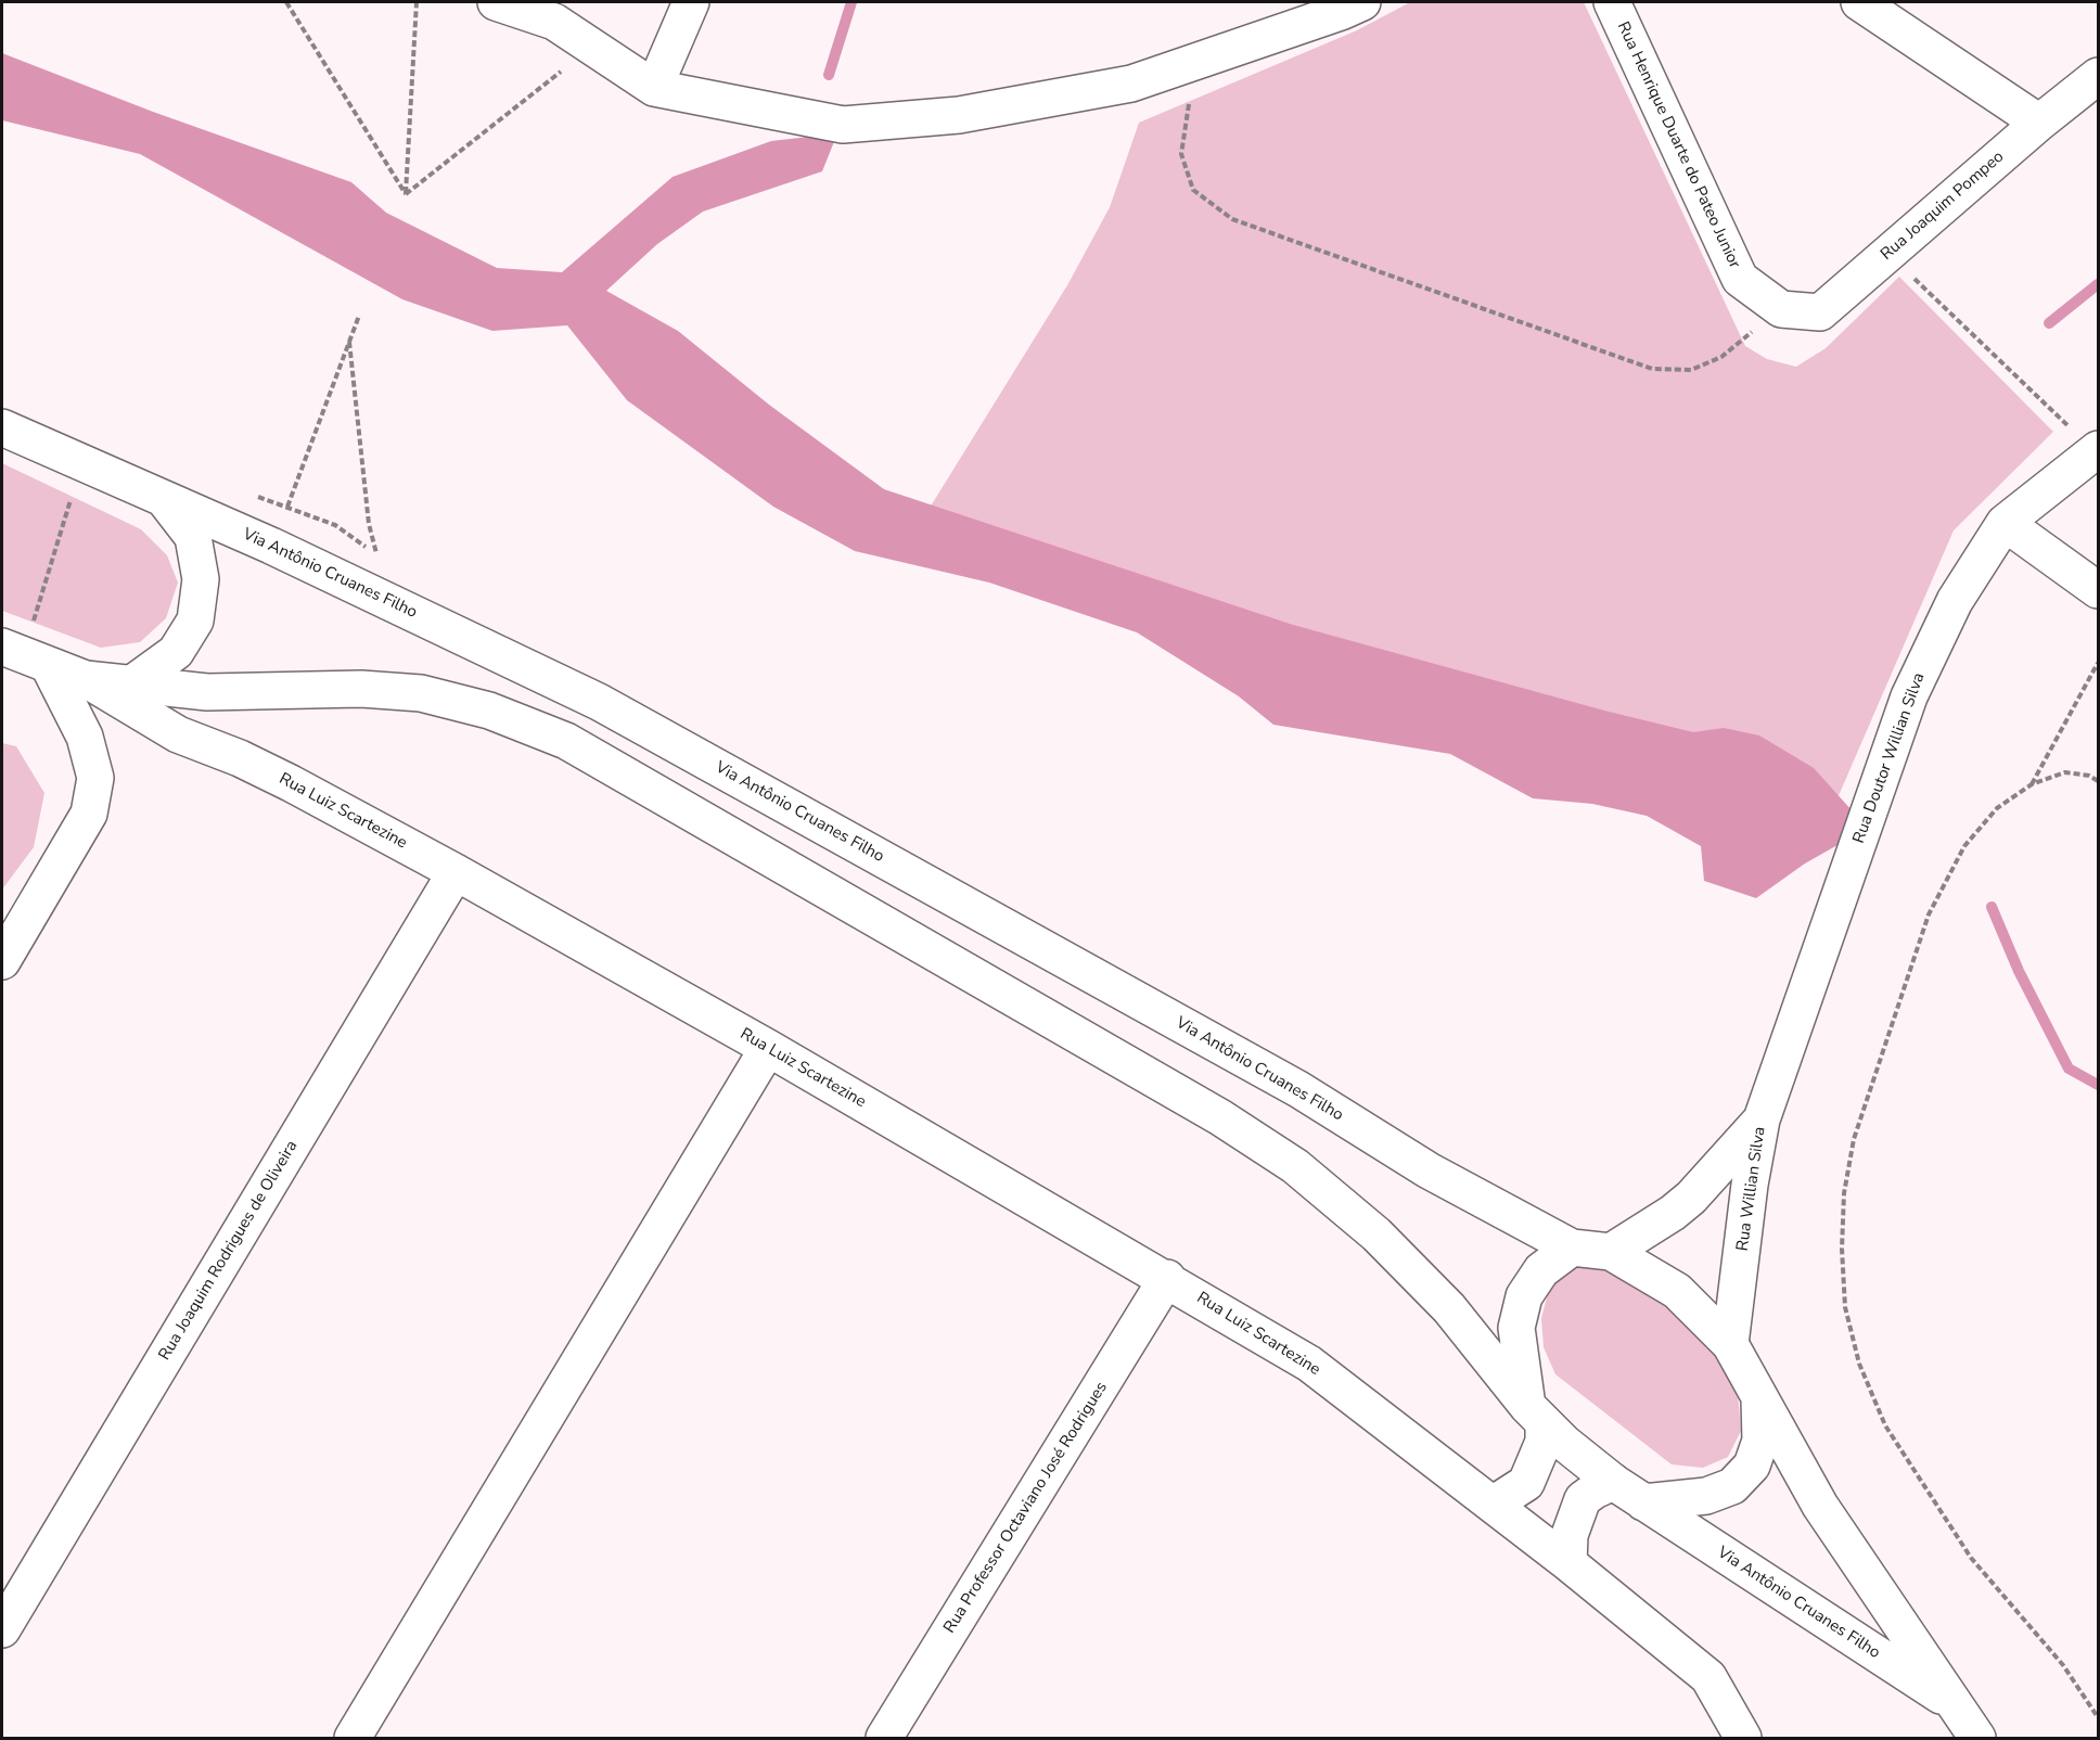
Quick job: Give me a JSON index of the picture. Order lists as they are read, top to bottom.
{
  "streets": {
    "street": [
      "Rua Henrique Duarte do Pateo Junior",
      "Rua Joaquim Pompeo",
      "Via Antônio Cruanes Filho",
      "Rua Doutor Willian Silva",
      "Rua Luiz Scartezine",
      "Rua Willian Silva",
      "Rua Joaquim Rodrigues de Oliveira",
      "Rua Professor Octaviano José Rodrigues"
    ]
  },
  "crossings": [
    ["Rua Henrique Duarte do Pateo Junior", "Rua Joaquim Pompeo"],
    ["Via Antônio Cruanes Filho", "Rua Willian Silva"],
    ["Rua Doutor Willian Silva", "Rua Willian Silva"],
    ["Rua Luiz Scartezine", "Rua Joaquim Rodrigues de Oliveira"],
    ["Rua Luiz Scartezine", "Rua Professor Octaviano José Rodrigues"]
  ]
}
